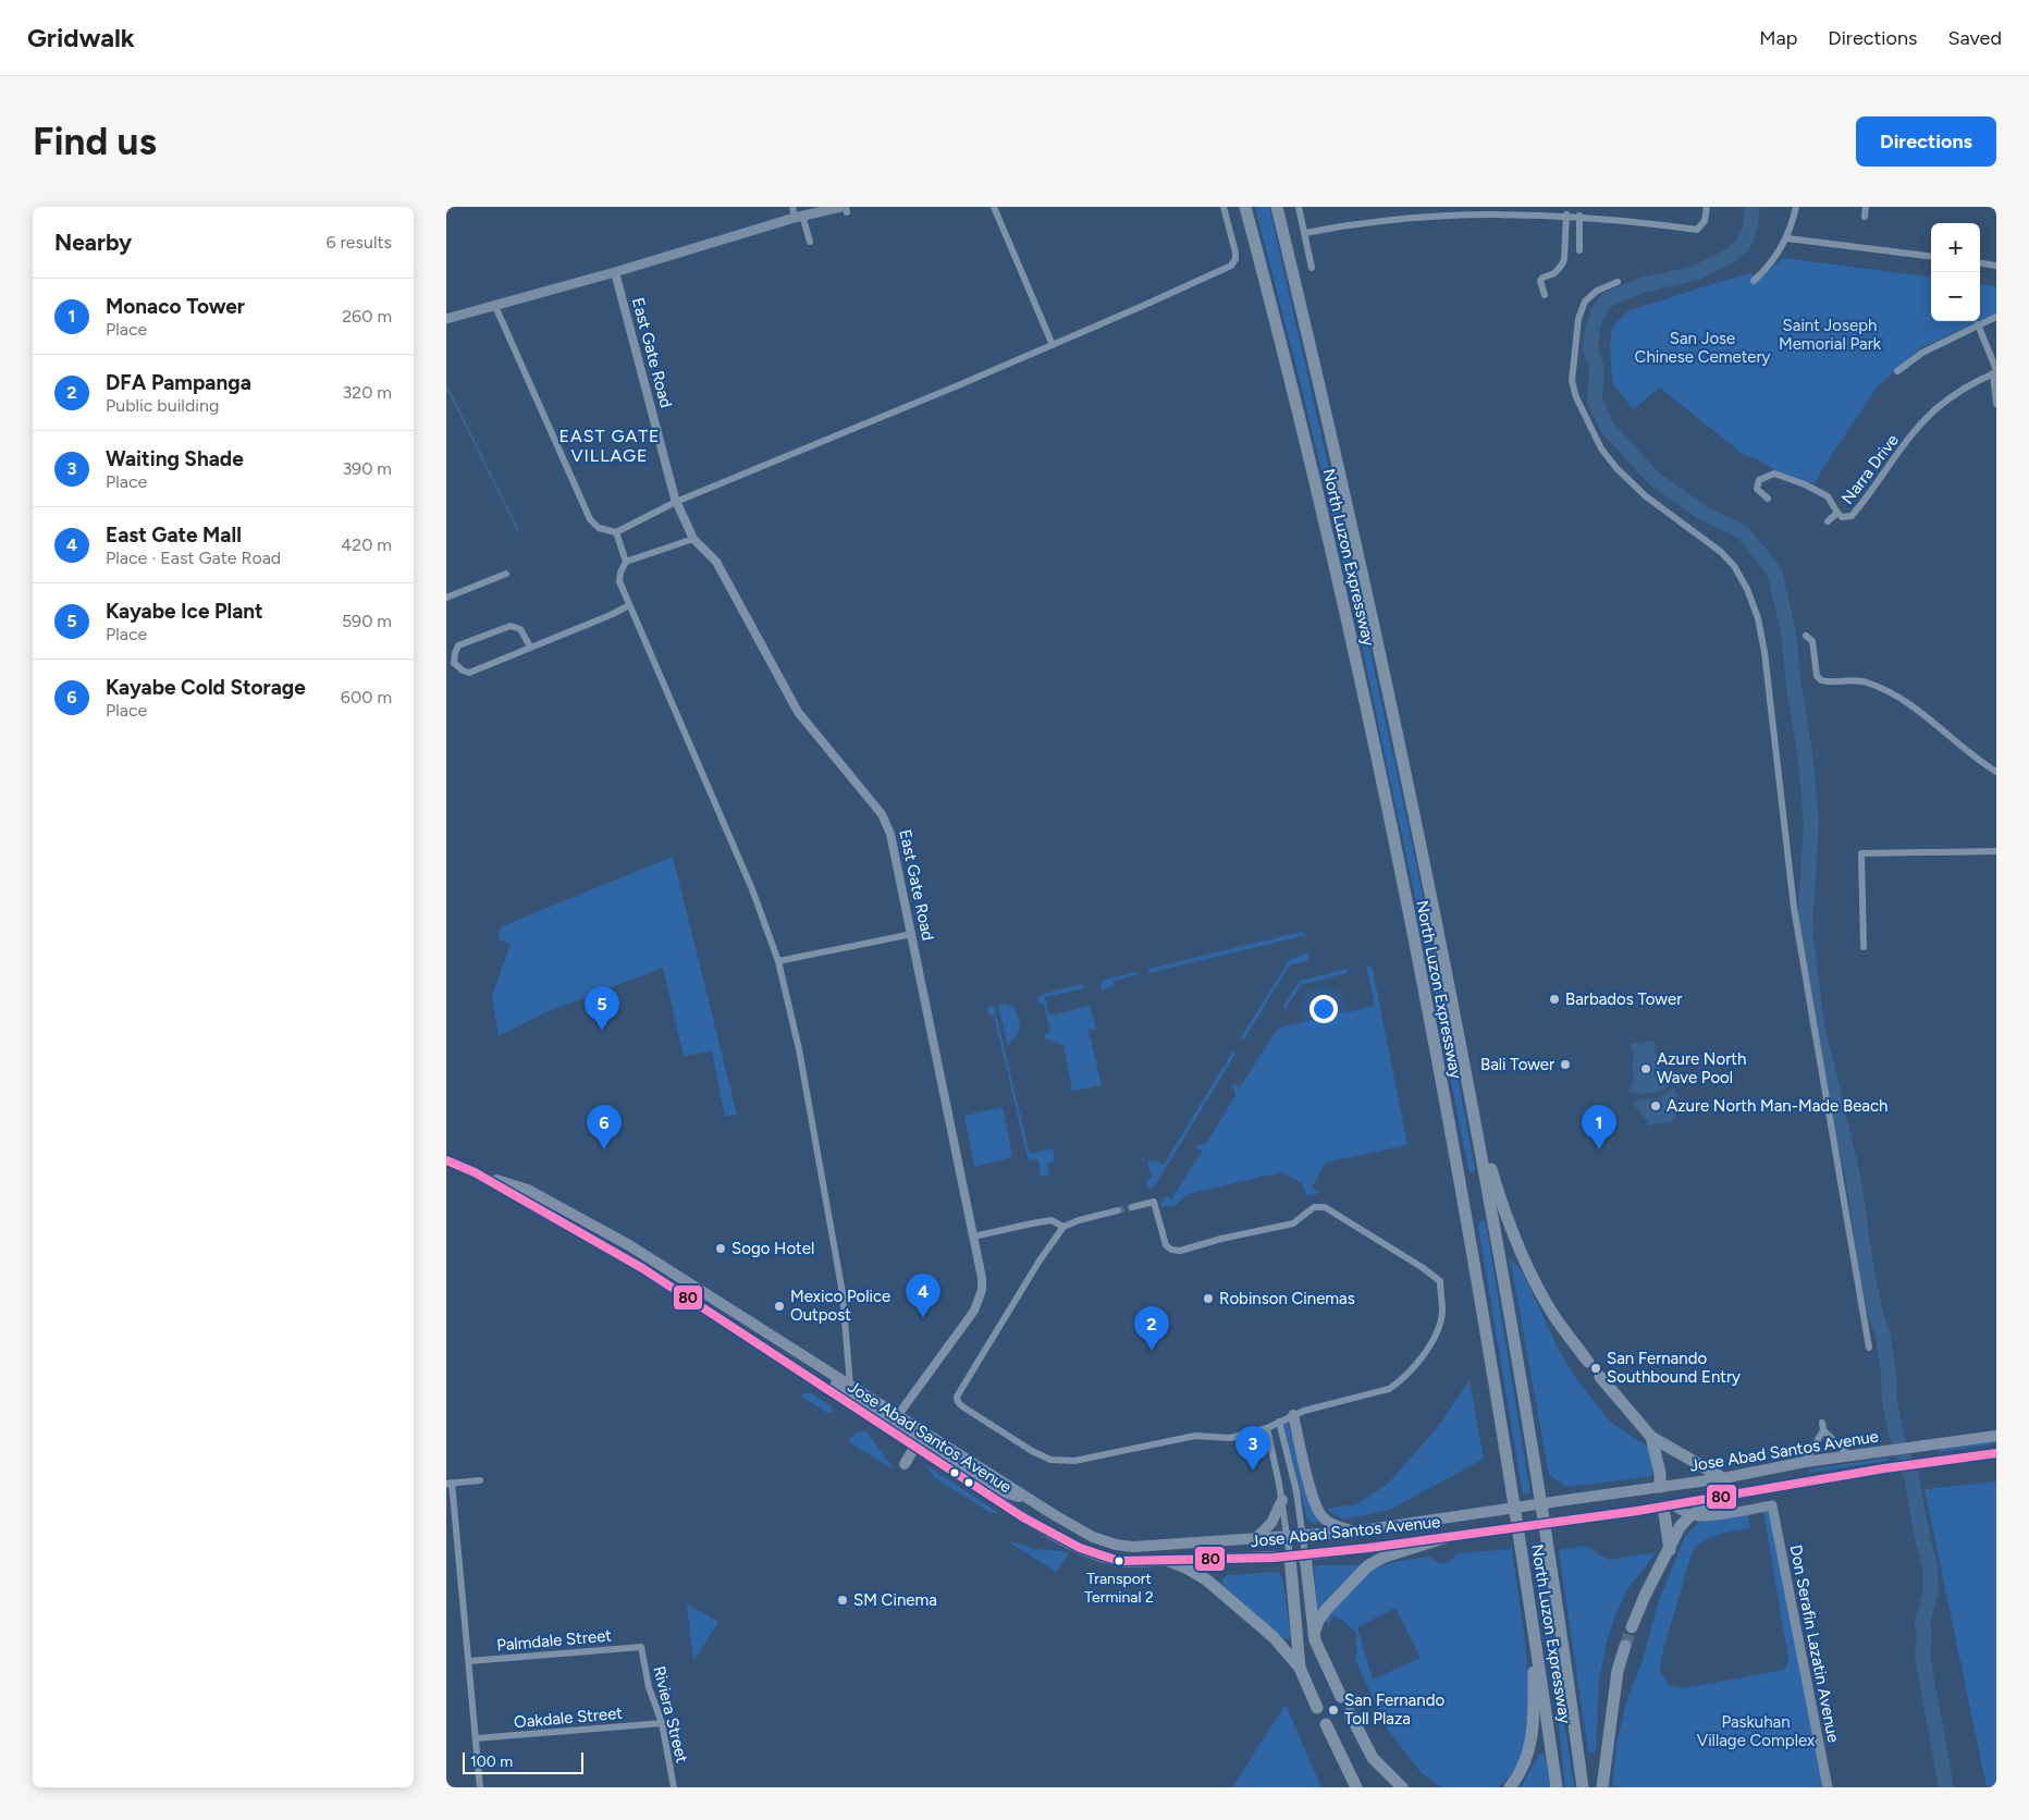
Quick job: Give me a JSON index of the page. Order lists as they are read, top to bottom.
{
  "streets": {
    "highway": ["North Luzon Expressway", "Jose Abad Santos Avenue"],
    "main road": ["Don Serafin Lazatin Avenue"],
    "street": [
      "East Gate Road",
      "Narra Drive",
      "Palmdale Street",
      "Riviera Street",
      "Oakdale Street"
    ]
  },
  "crossings": [
    ["East Gate Road", "Jose Abad Santos Avenue"],
    ["Palmdale Street", "Riviera Street"],
    ["Riviera Street", "Oakdale Street"]
  ],
  "districts": ["EAST GATE VILLAGE"],
  "parks": ["Saint Joseph Memorial Park", "San Jose Chinese Cemetery", "Paskuhan Village Complex"],
  "places": [
    "Barbados Tower",
    "Bali Tower",
    "Azure North Wave Pool",
    "Azure North Man-Made Beach",
    "Sogo Hotel",
    "Robinson Cinemas",
    "Mexico Police Outpost",
    "San Fernando Southbound Entry",
    "Transport Terminal 2",
    "SM Cinema",
    "San Fernando Toll Plaza"
  ],
  "lines": ["transit line 80"],
  "scale_bar": "100 m",
  "page": {
    "header": "Gridwalk",
    "nav": ["Map", "Directions", "Saved"],
    "buttons": "Directions",
    "title": "Find us",
    "heading": ["Nearby", "6 results"],
    "map_buttons": ["+", "−"],
    "list": [
      {
        "mark": "1",
        "name": "Monaco Tower",
        "note": "Place",
        "value": "260 m"
      },
      {
        "mark": "2",
        "name": "DFA Pampanga",
        "note": "Public building",
        "value": "320 m"
      },
      {
        "mark": "3",
        "name": "Waiting Shade",
        "note": "Place",
        "value": "390 m"
      },
      {
        "mark": "4",
        "name": "East Gate Mall",
        "note": "Place · East Gate Road",
        "value": "420 m"
      },
      {
        "mark": "5",
        "name": "Kayabe Ice Plant",
        "note": "Place",
        "value": "590 m"
      },
      {
        "mark": "6",
        "name": "Kayabe Cold Storage",
        "note": "Place",
        "value": "600 m"
      }
    ],
    "pins": [
      "5",
      "1",
      "6",
      "4",
      "2",
      "3"
    ],
    "scale": "100 m"
  }
}
